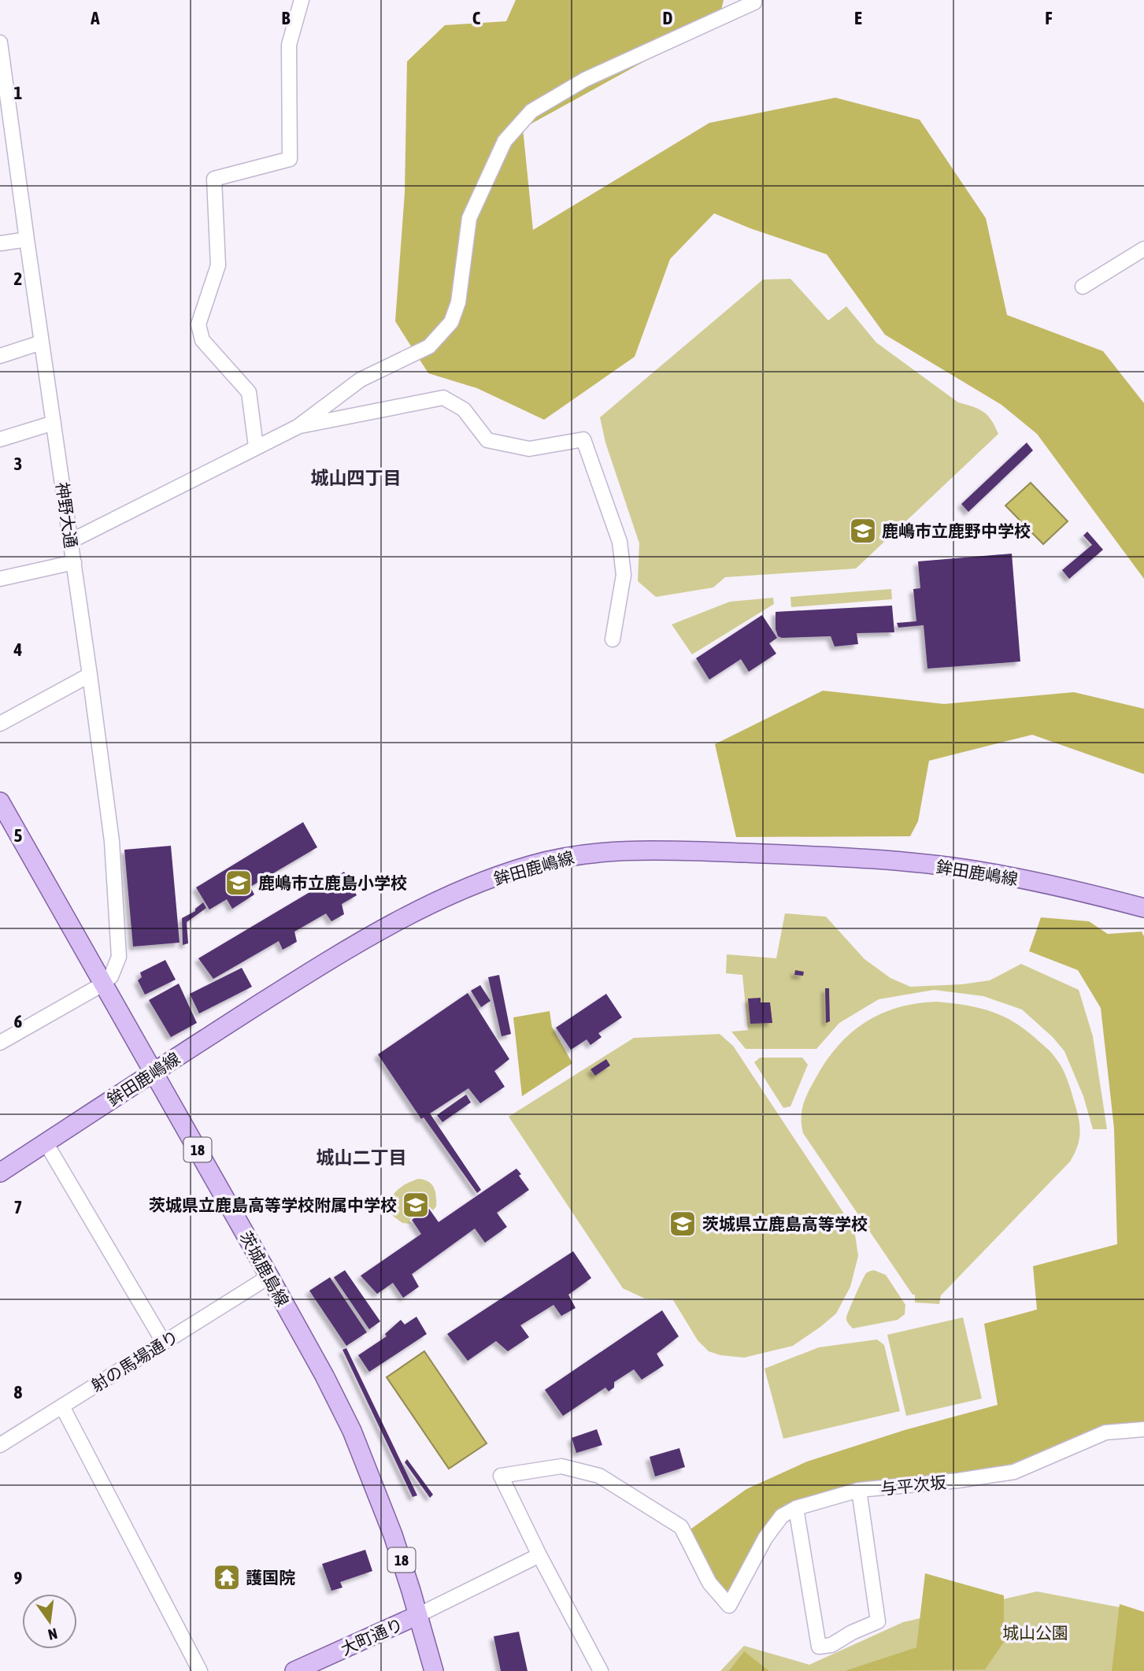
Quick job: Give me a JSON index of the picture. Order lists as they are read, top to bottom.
{
  "streets": {
    "main road": [
      "鉾田鹿嶋線",
      "18",
      "茨城鹿島線",
      "大町通り"
    ],
    "street": ["神野大通", "射の馬場通り", "与平次坂"]
  },
  "crossings": [
    ["神野大通", "茨城鹿島線"],
    ["鉾田鹿嶋線", "茨城鹿島線"],
    ["茨城鹿島線", "射の馬場通り"],
    ["茨城鹿島線", "大町通り"]
  ],
  "districts": ["城山四丁目", "城山二丁目"],
  "parks": ["城山公園"],
  "places": {
    "school or university": [
      "鹿嶋市立鹿野中学校",
      "鹿嶋市立鹿島小学校",
      "茨城県立鹿島高等学校附属中学校",
      "茨城県立鹿島高等学校"
    ],
    "temple": ["護国院"]
  },
  "north": "bottom",
  "grid": {
    "columns": [
      "A",
      "B",
      "C",
      "D",
      "E",
      "F"
    ],
    "rows": [
      "1",
      "2",
      "3",
      "4",
      "5",
      "6",
      "7",
      "8",
      "9"
    ]
  }
}
